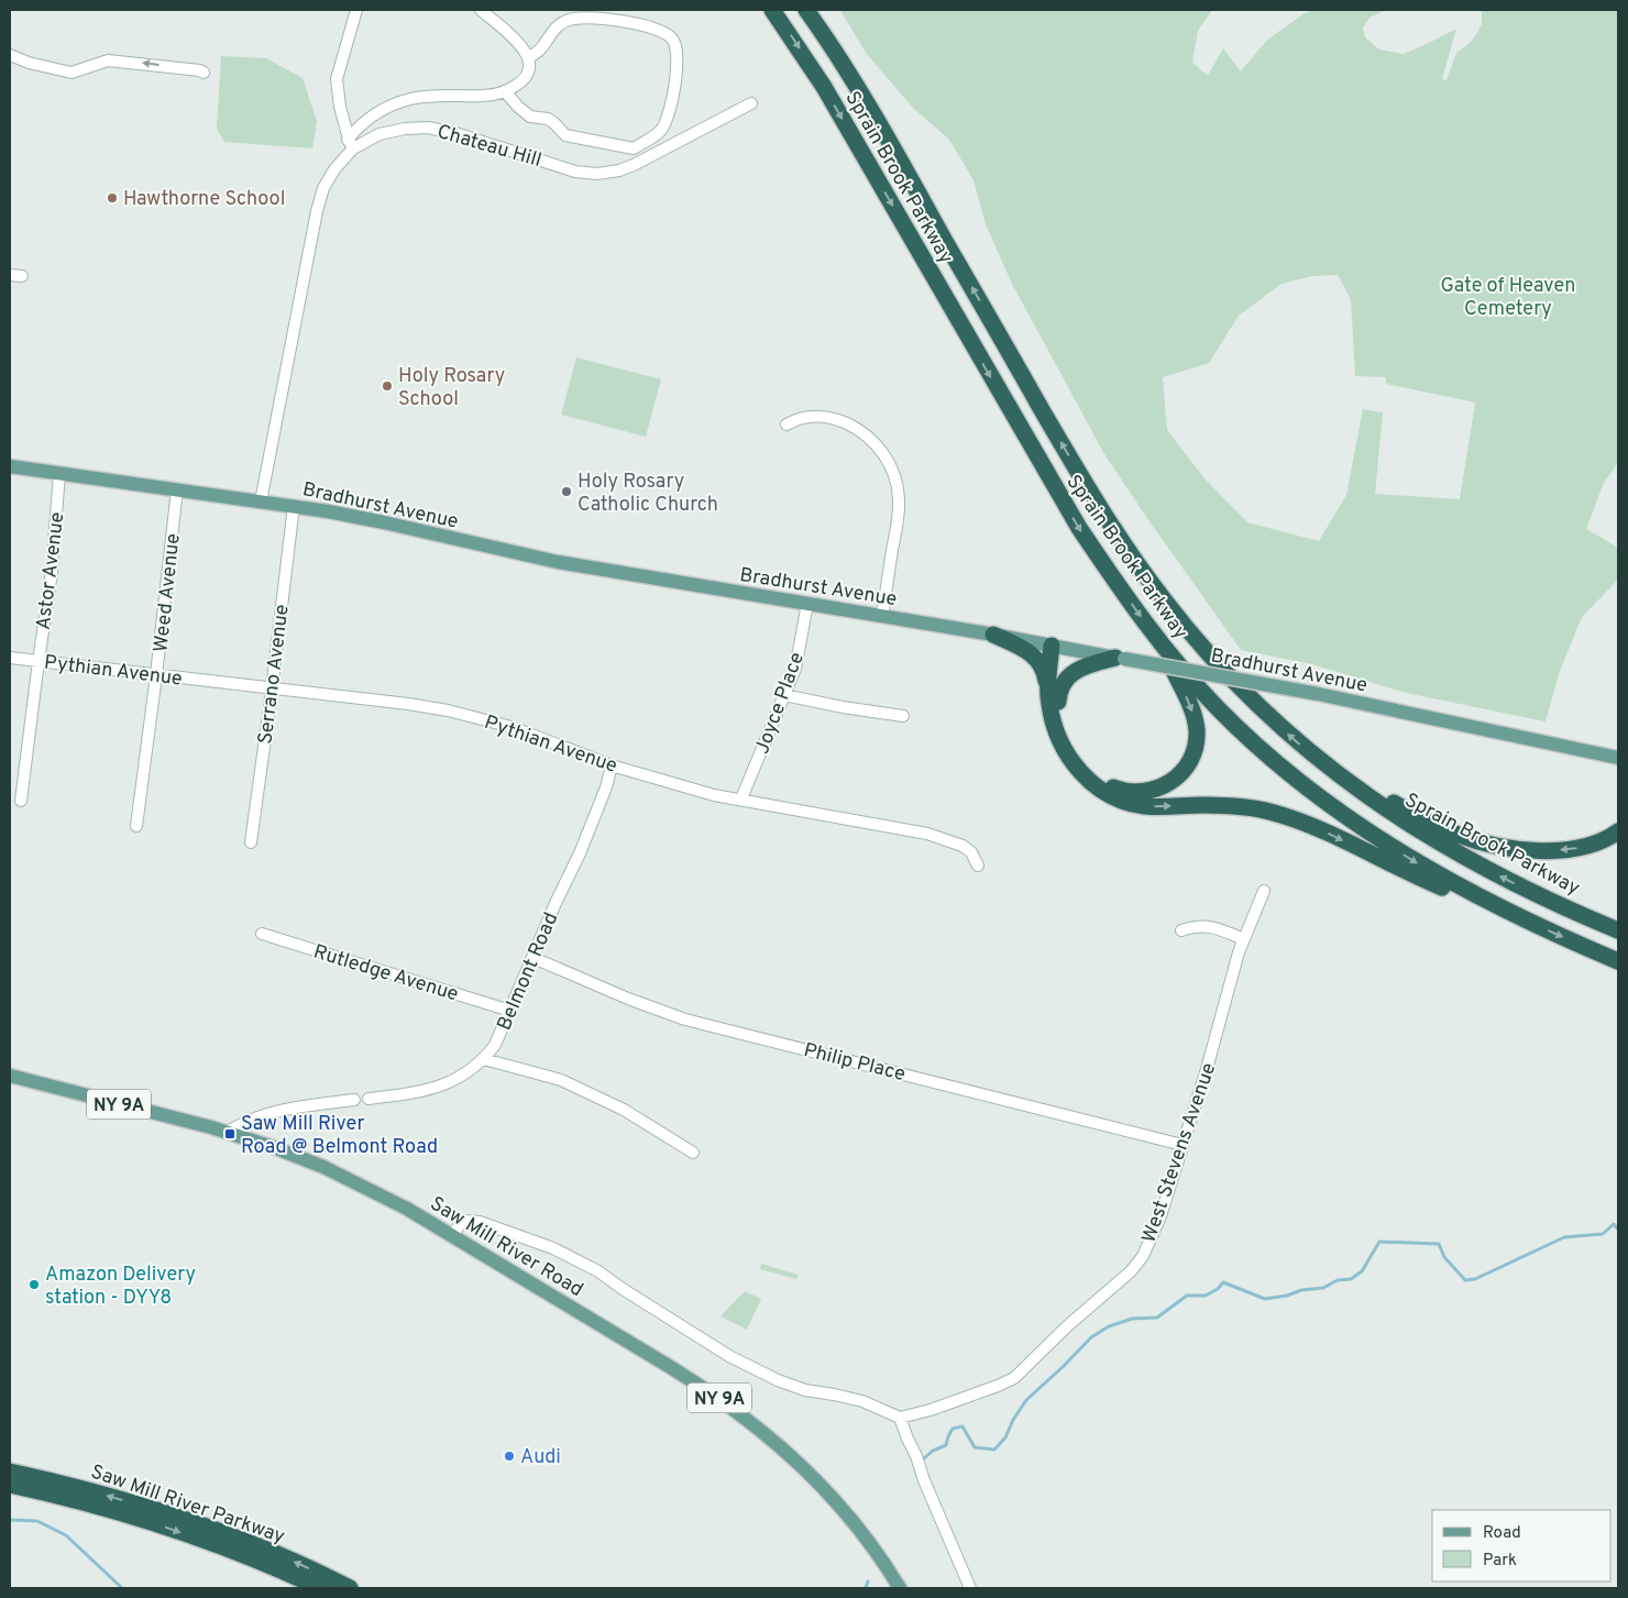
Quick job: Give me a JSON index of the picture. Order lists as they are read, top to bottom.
{
  "streets": {
    "highway": ["Sprain Brook Parkway", "Saw Mill River Parkway"],
    "main road": ["Bradhurst Avenue", "NY 9A", "Saw Mill River Road"],
    "street": [
      "Chateau Hill",
      "Astor Avenue",
      "Weed Avenue",
      "Pythian Avenue",
      "Serrano Avenue",
      "Joyce Place",
      "Belmont Road",
      "Rutledge Avenue",
      "Philip Place",
      "West Stevens Avenue"
    ]
  },
  "crossings": [
    ["Chateau Hill", "Bradhurst Avenue"],
    ["Bradhurst Avenue", "Astor Avenue"],
    ["Bradhurst Avenue", "Weed Avenue"],
    ["Bradhurst Avenue", "Serrano Avenue"],
    ["Bradhurst Avenue", "Joyce Place"],
    ["Astor Avenue", "Pythian Avenue"],
    ["Weed Avenue", "Pythian Avenue"],
    ["Pythian Avenue", "Serrano Avenue"],
    ["Pythian Avenue", "Joyce Place"],
    ["Pythian Avenue", "Belmont Road"],
    ["Belmont Road", "Rutledge Avenue"],
    ["Belmont Road", "Philip Place"],
    ["Philip Place", "West Stevens Avenue"]
  ],
  "parks": ["Gate of Heaven Cemetery"],
  "places": {
    "other": [
      "Hawthorne School",
      "Holy Rosary School",
      "Holy Rosary Catholic Church",
      "Amazon Delivery station - DYY8",
      "Audi"
    ],
    "transit": ["Saw Mill River Road @ Belmont Road"]
  },
  "legend": ["Road", "Park"]
}
